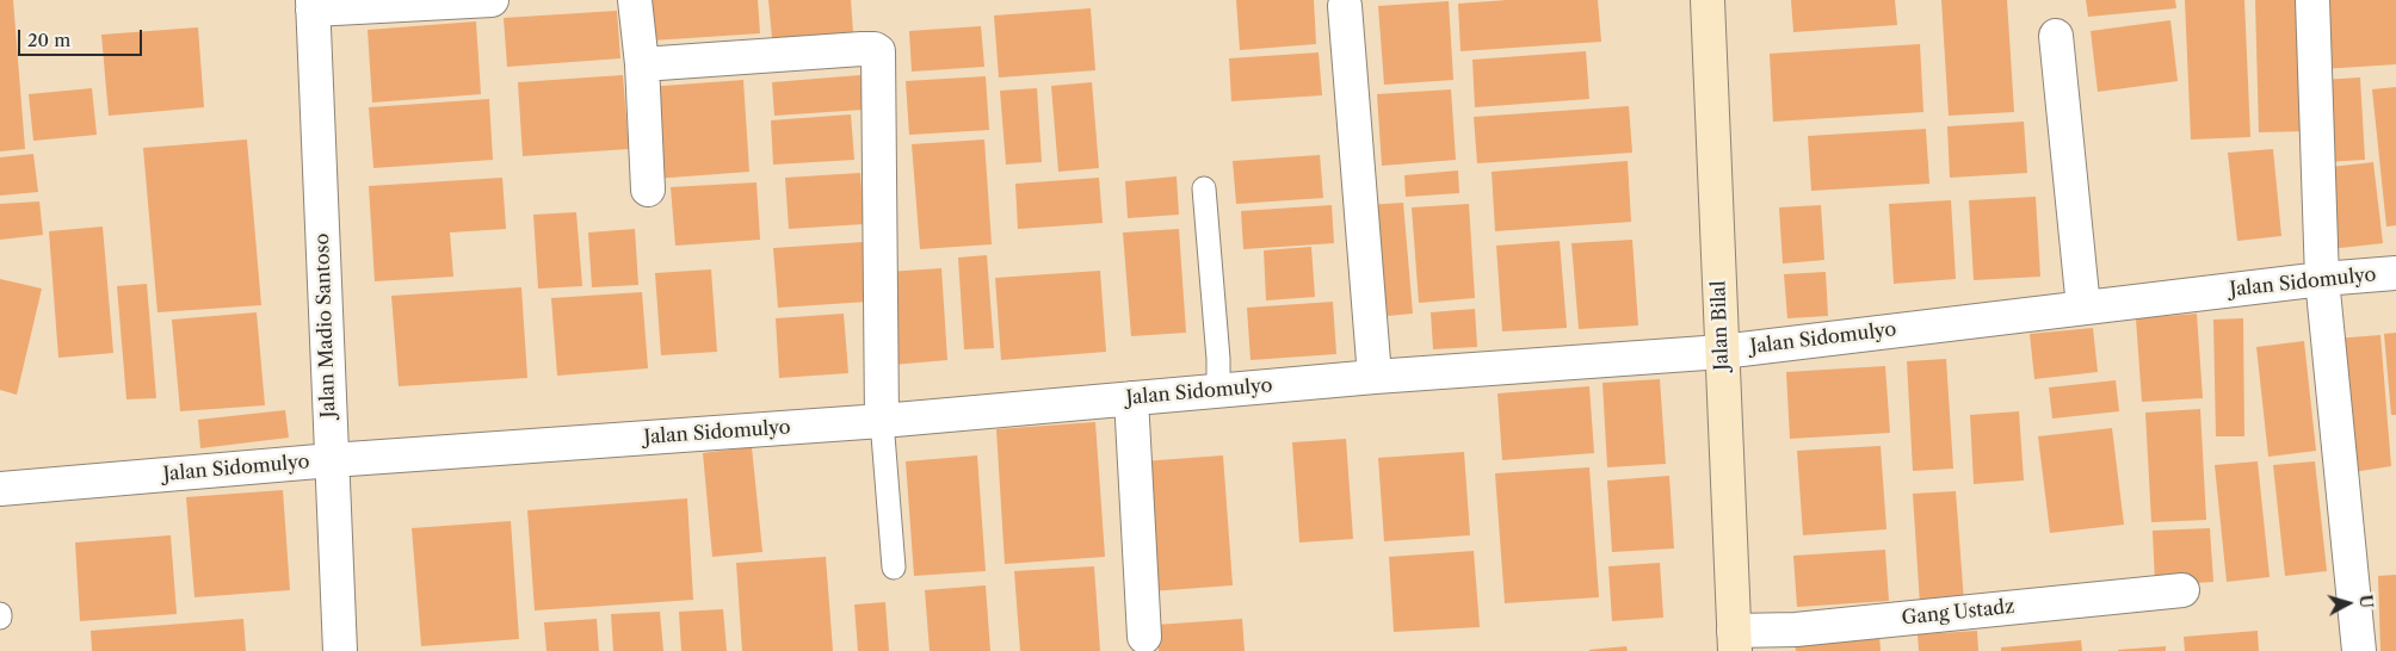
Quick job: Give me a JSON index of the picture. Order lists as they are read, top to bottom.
{
  "streets": {
    "main road": ["Jalan Bilal"],
    "street": ["Jalan Sidomulyo", "Jalan Madio Santoso", "Gang Ustadz"]
  },
  "crossings": [
    ["Jalan Sidomulyo", "Jalan Madio Santoso"],
    ["Jalan Sidomulyo", "Jalan Bilal"],
    ["Jalan Bilal", "Gang Ustadz"]
  ],
  "scale_bar": "20 m",
  "north": "right"
}
